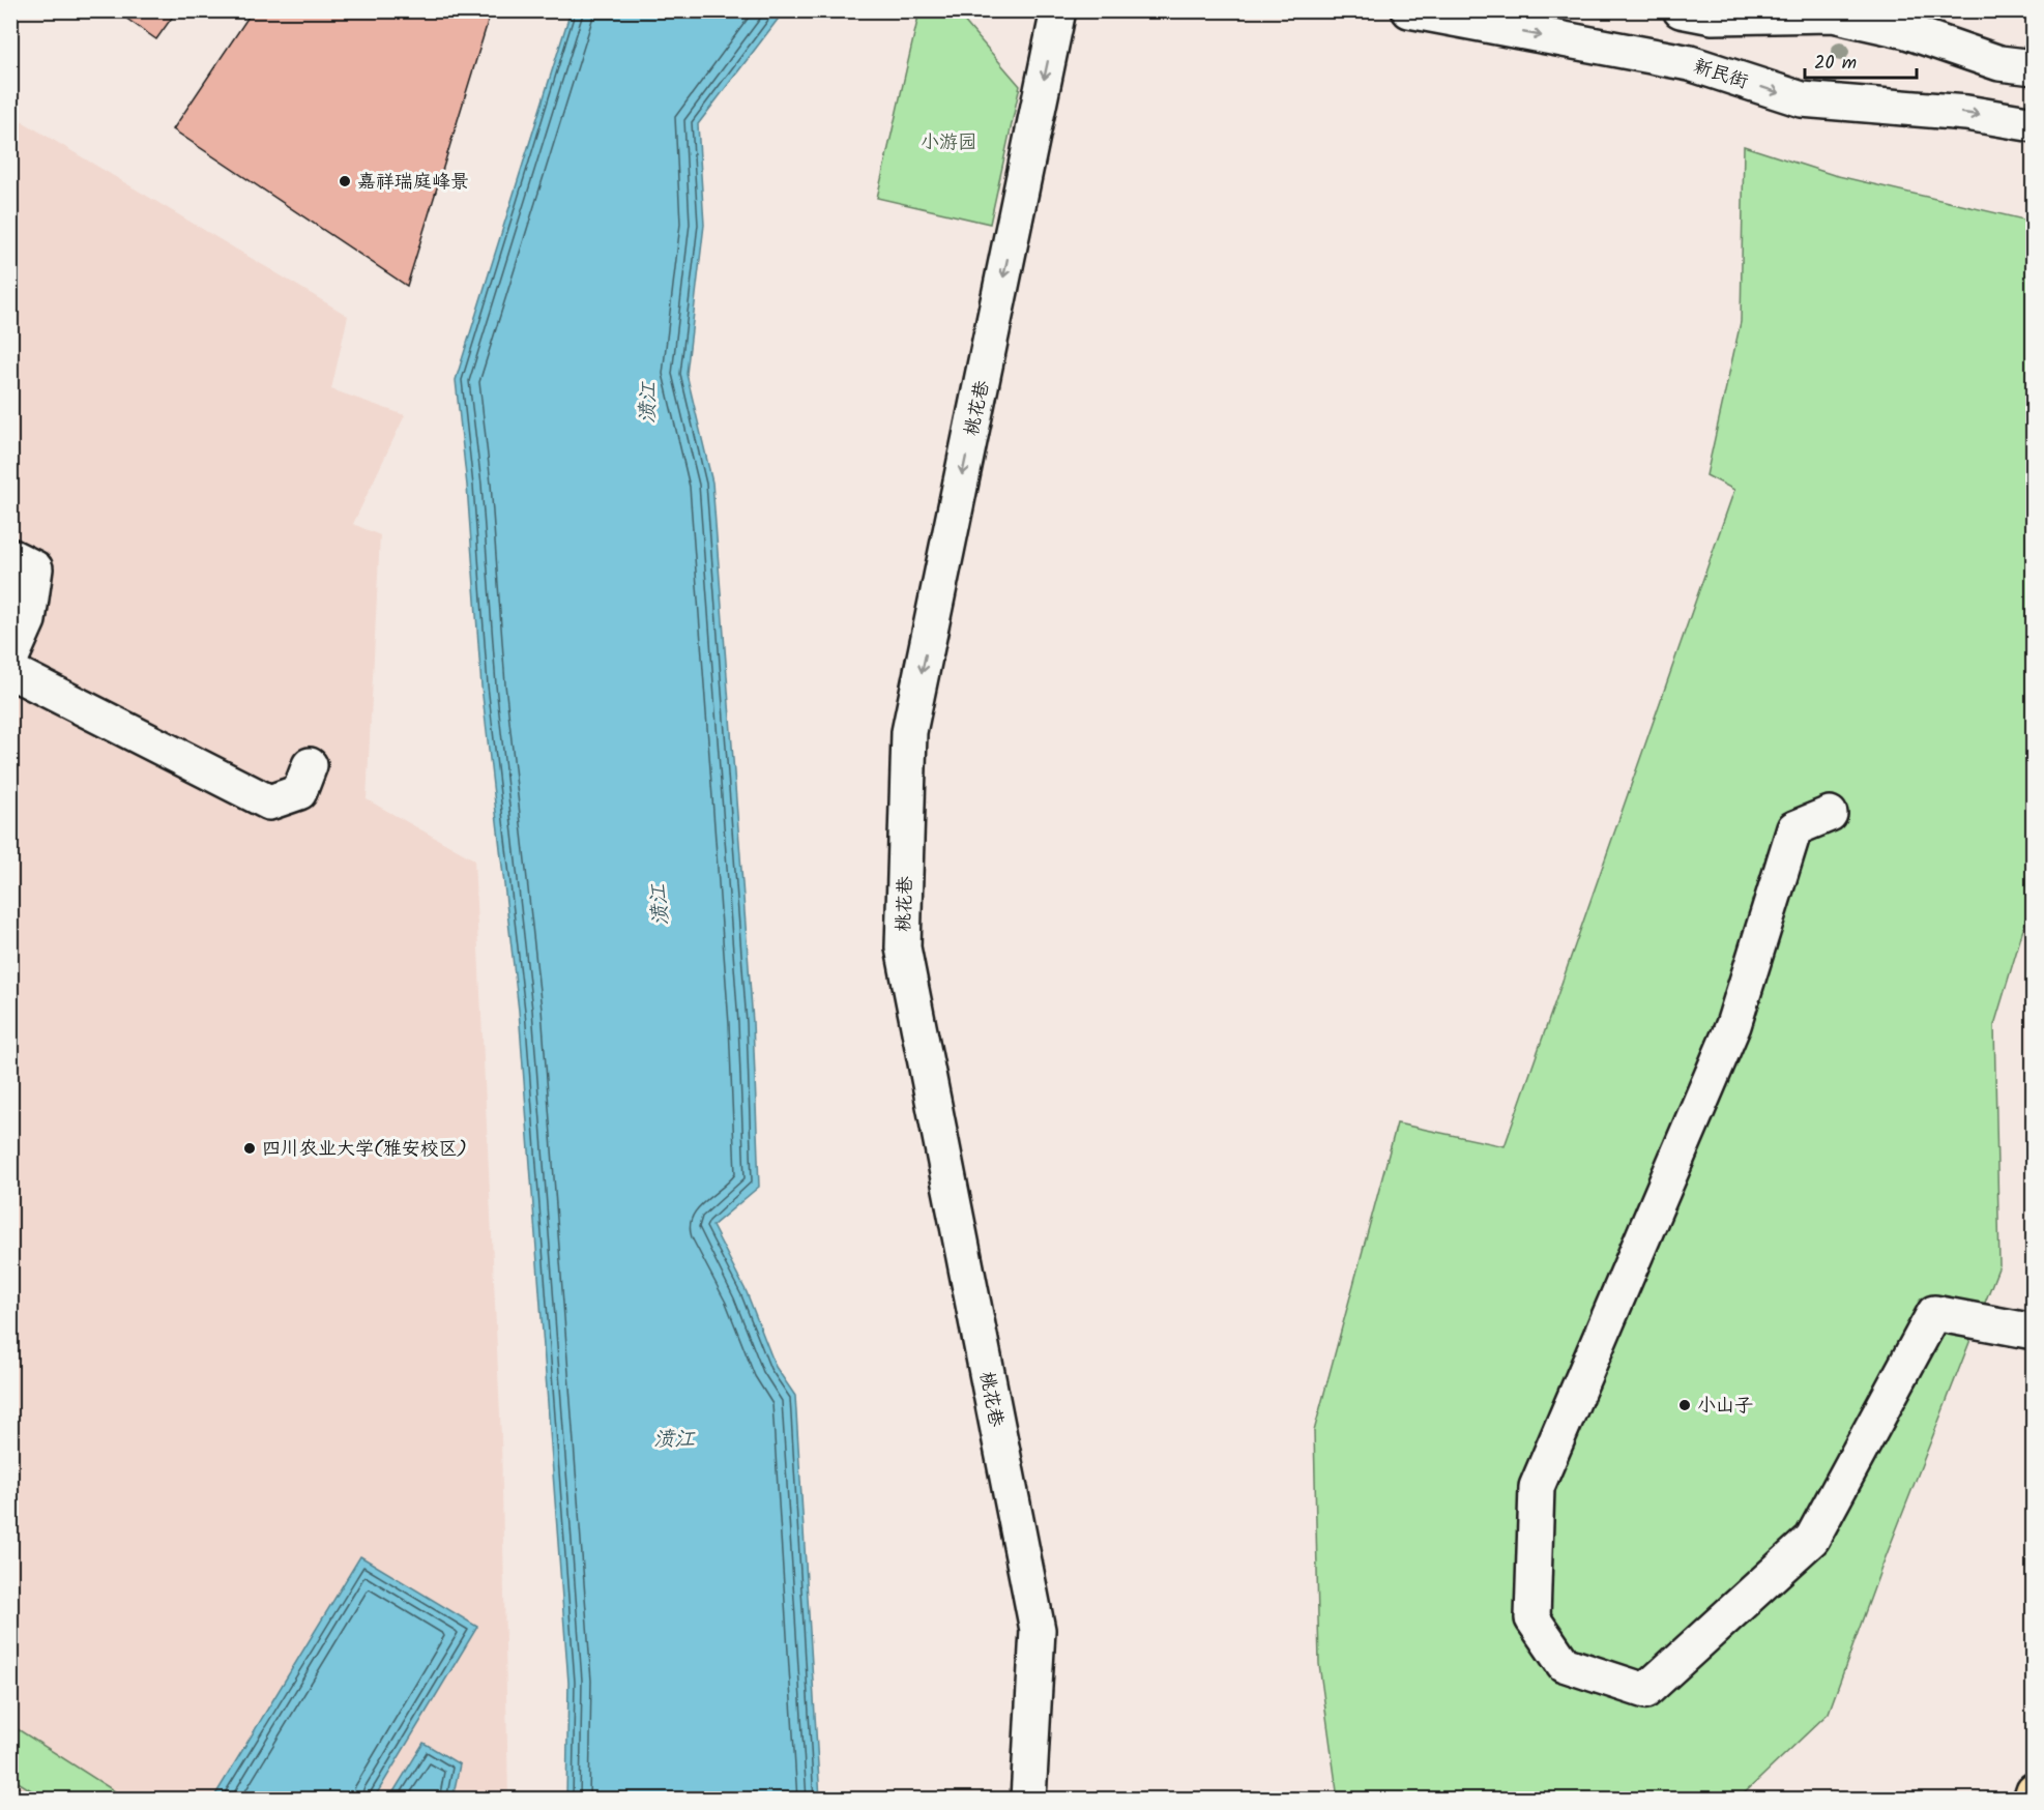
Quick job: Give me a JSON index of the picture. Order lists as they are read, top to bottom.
{
  "streets": {
    "street": ["新民街", "桃花巷"]
  },
  "one_way": ["桃花巷"],
  "water": ["𣸣江"],
  "parks": ["小游园"],
  "places": ["嘉祥瑞庭峰景", "四川农业大学(雅安校区)", "小山子"],
  "scale_bar": "20 m"
}
